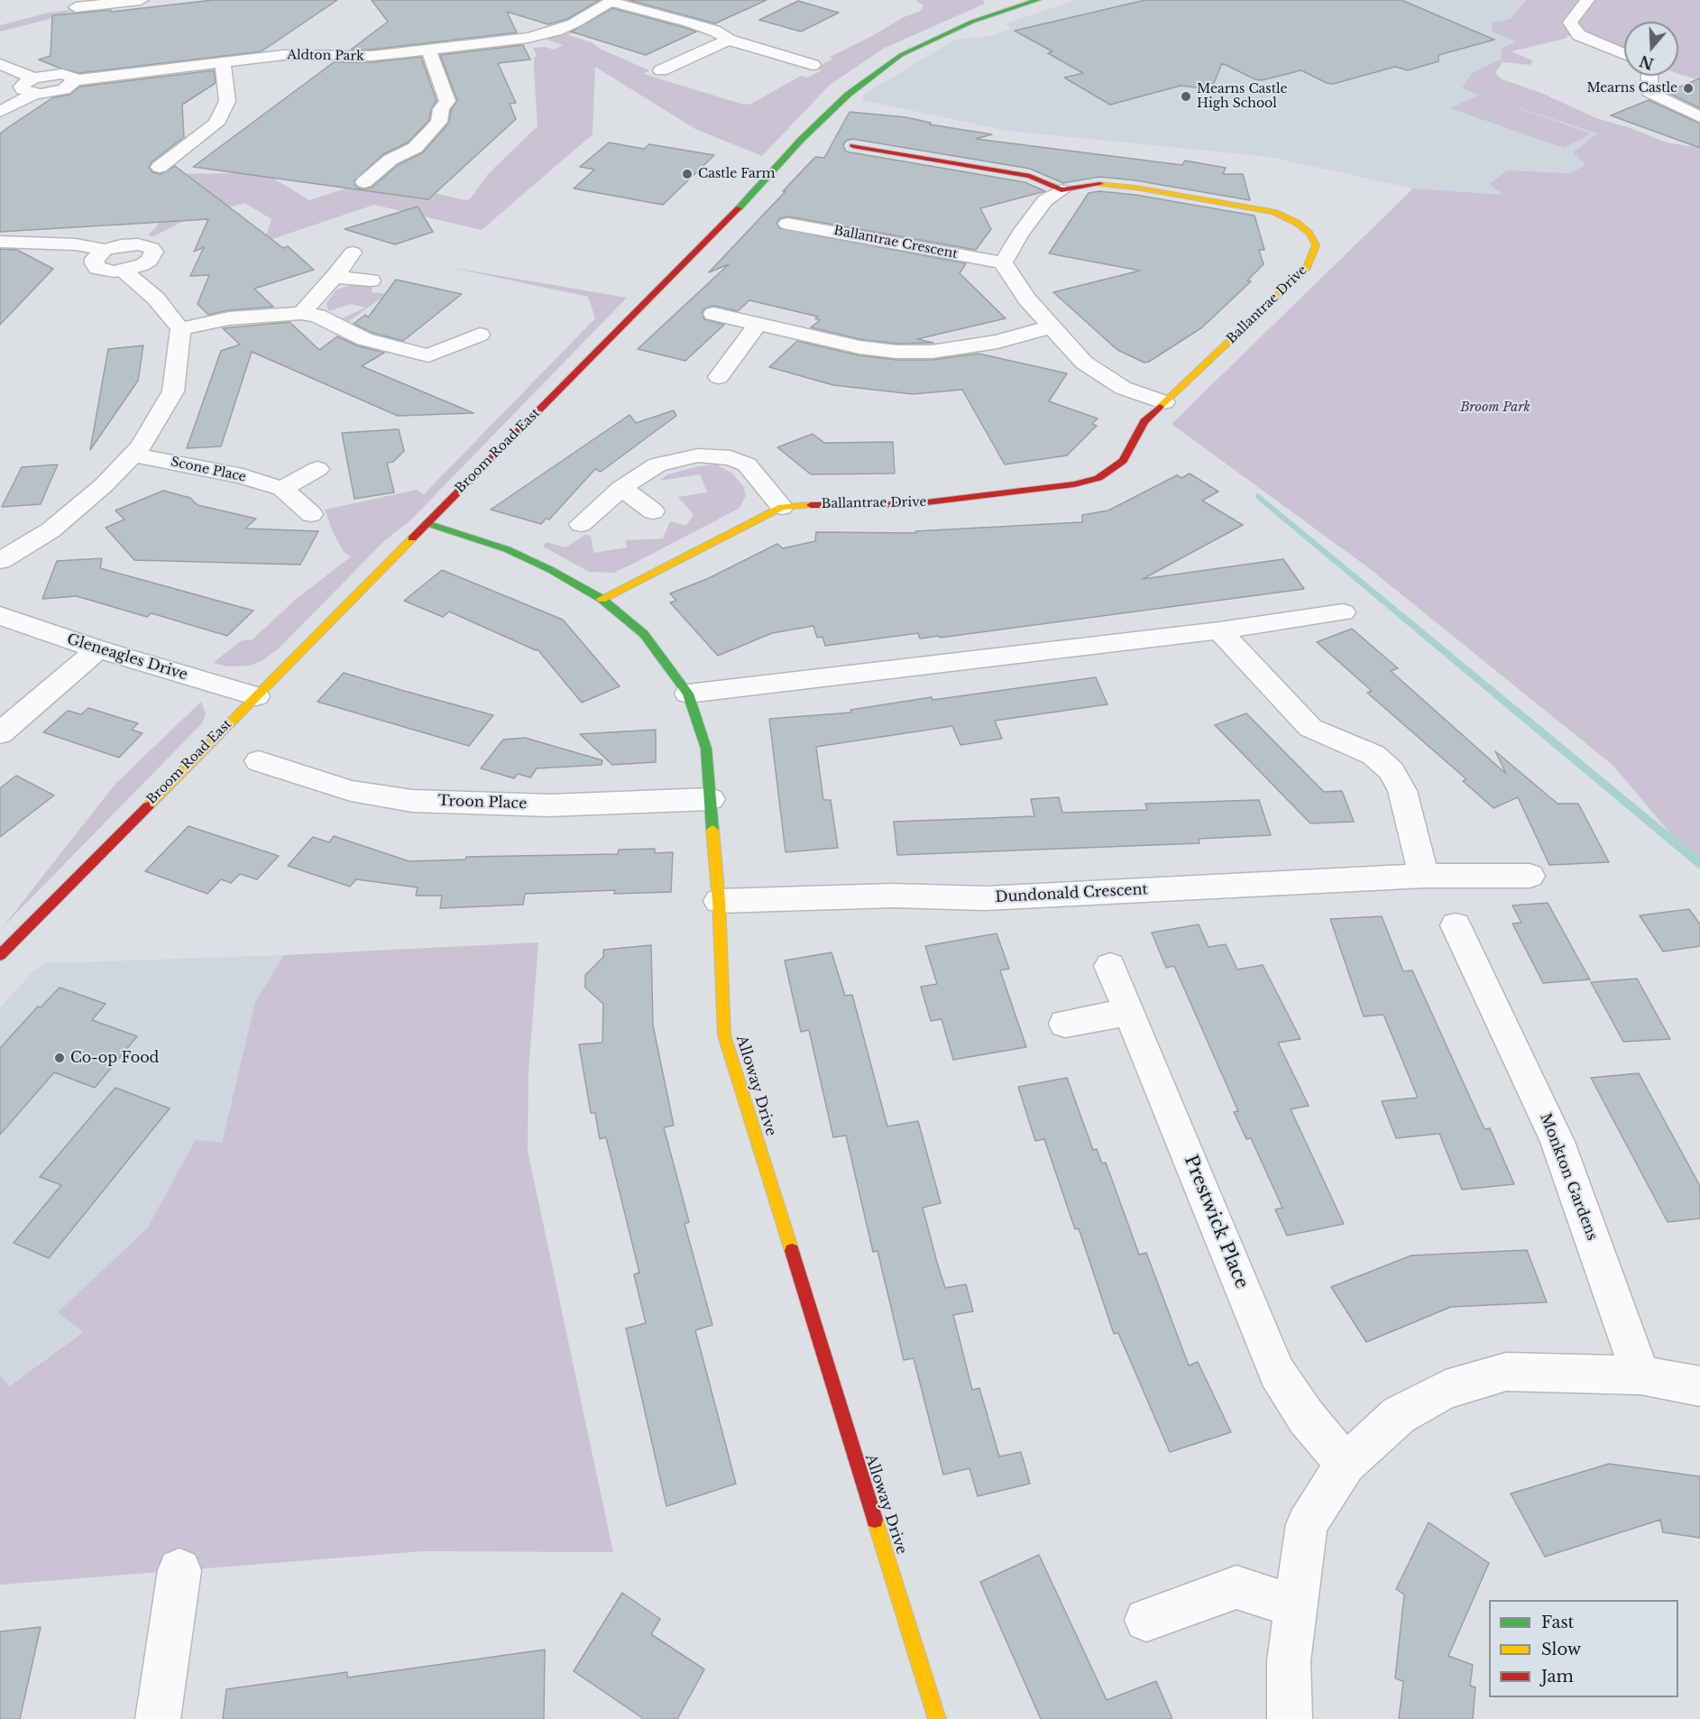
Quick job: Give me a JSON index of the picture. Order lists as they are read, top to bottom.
{
  "streets": {
    "street": [
      "Aldton Park",
      "Ballantrae Crescent",
      "Ballantrae Drive",
      "Broom Road East",
      "Scone Place",
      "Gleneagles Drive",
      "Troon Place",
      "Dundonald Crescent",
      "Alloway Drive",
      "Monkton Gardens",
      "Prestwick Place"
    ]
  },
  "crossings": [
    ["Ballantrae Drive", "Alloway Drive"],
    ["Broom Road East", "Gleneagles Drive"],
    ["Broom Road East", "Alloway Drive"],
    ["Troon Place", "Alloway Drive"],
    ["Dundonald Crescent", "Alloway Drive"]
  ],
  "parks": ["Broom Park"],
  "places": [
    "Mearns Castle",
    "Mearns Castle High School",
    "Castle Farm",
    "Co-op Food"
  ],
  "legend": ["Fast", "Slow", "Jam"],
  "north": "bottom"
}
